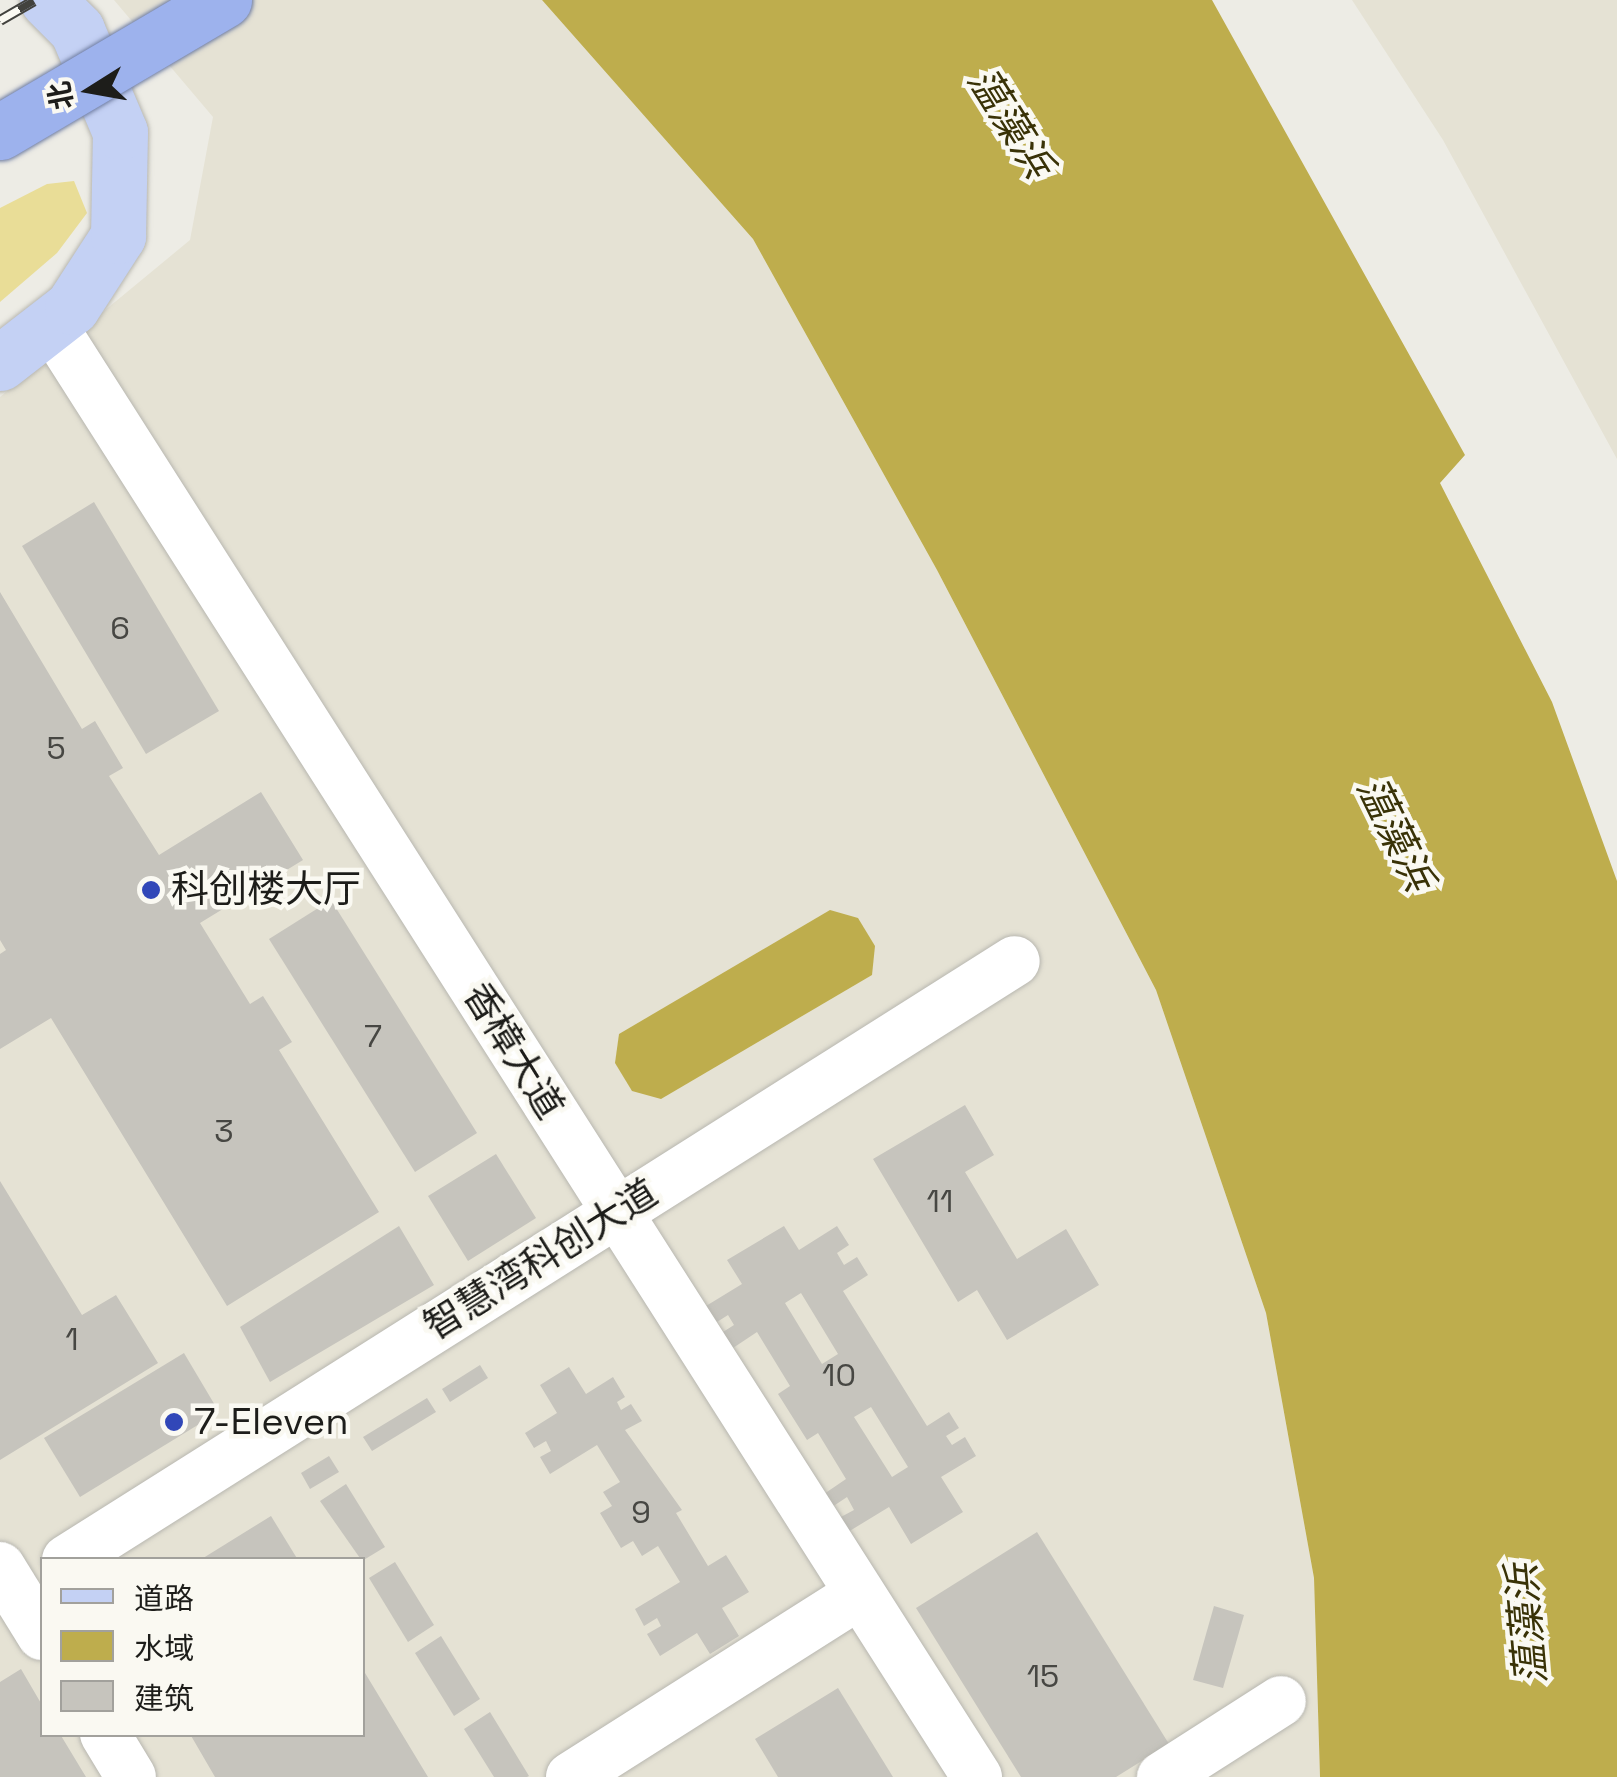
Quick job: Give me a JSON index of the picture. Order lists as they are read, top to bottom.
{
  "streets": {
    "lane": ["香樟大道", "智慧湾科创大道"]
  },
  "crossings": [
    ["香樟大道", "智慧湾科创大道"]
  ],
  "water": ["蕰藻浜"],
  "places": ["科创楼大厅", "7-Eleven"],
  "house_numbers": [
    "6",
    "5",
    "7",
    "3",
    "11",
    "1",
    "10",
    "9",
    "15"
  ],
  "legend": ["道路", "水域", "建筑"],
  "north": "left"
}
